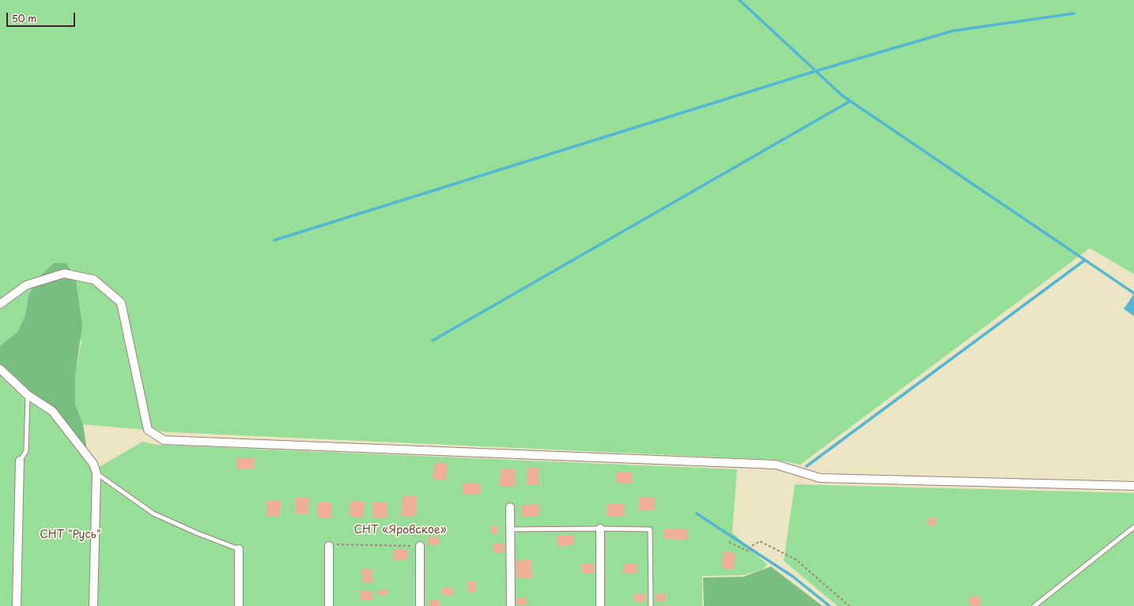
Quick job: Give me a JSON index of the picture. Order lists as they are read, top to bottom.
{
  "parks": ["СНТ «Яровское»", "СНТ \"Русь\""],
  "scale_bar": "50 m"
}
